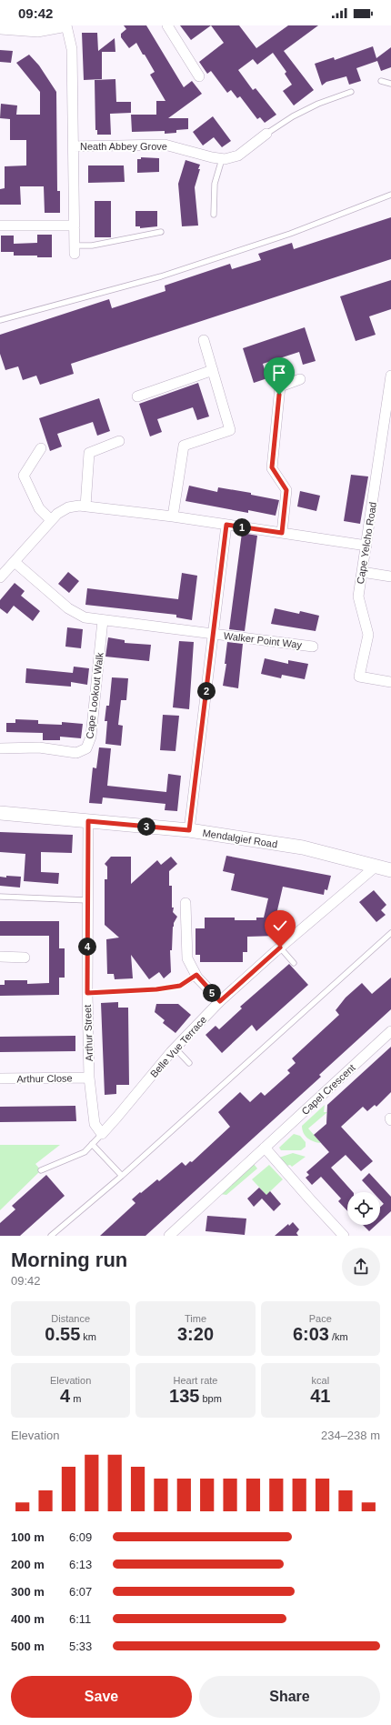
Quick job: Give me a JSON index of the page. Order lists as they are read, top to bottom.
{
  "streets": {
    "street": [
      "Neath Abbey Grove",
      "Cape Yelcho Road",
      "Walker Point Way",
      "Cape Lookout Walk",
      "Mendalgief Road",
      "Arthur Street",
      "Belle Vue Terrace",
      "Arthur Close",
      "Capel Crescent"
    ]
  },
  "crossings": [
    ["Walker Point Way", "Mendalgief Road"],
    ["Mendalgief Road", "Arthur Street"],
    ["Mendalgief Road", "Belle Vue Terrace"],
    ["Arthur Street", "Belle Vue Terrace"],
    ["Arthur Street", "Arthur Close"]
  ],
  "page": {
    "status": "09:42",
    "pins": [
      "1",
      "2",
      "3",
      "4",
      "5"
    ],
    "heading": ["Morning run", "09:42"],
    "stats": [
      ["Distance", "0.55 km"],
      ["Time", "3:20"],
      ["Pace", "6:03 /km"],
      ["Elevation", "4 m"],
      ["Heart rate", "135 bpm"],
      ["kcal", "41"]
    ],
    "chart": ["Elevation", "234–238 m"],
    "list": [
      {
        "name": "100 m",
        "note": "6:09"
      },
      {
        "name": "200 m",
        "note": "6:13"
      },
      {
        "name": "300 m",
        "note": "6:07"
      },
      {
        "name": "400 m",
        "note": "6:11"
      },
      {
        "name": "500 m",
        "note": "5:33"
      }
    ],
    "buttons": ["Save", "Share"]
  }
}
